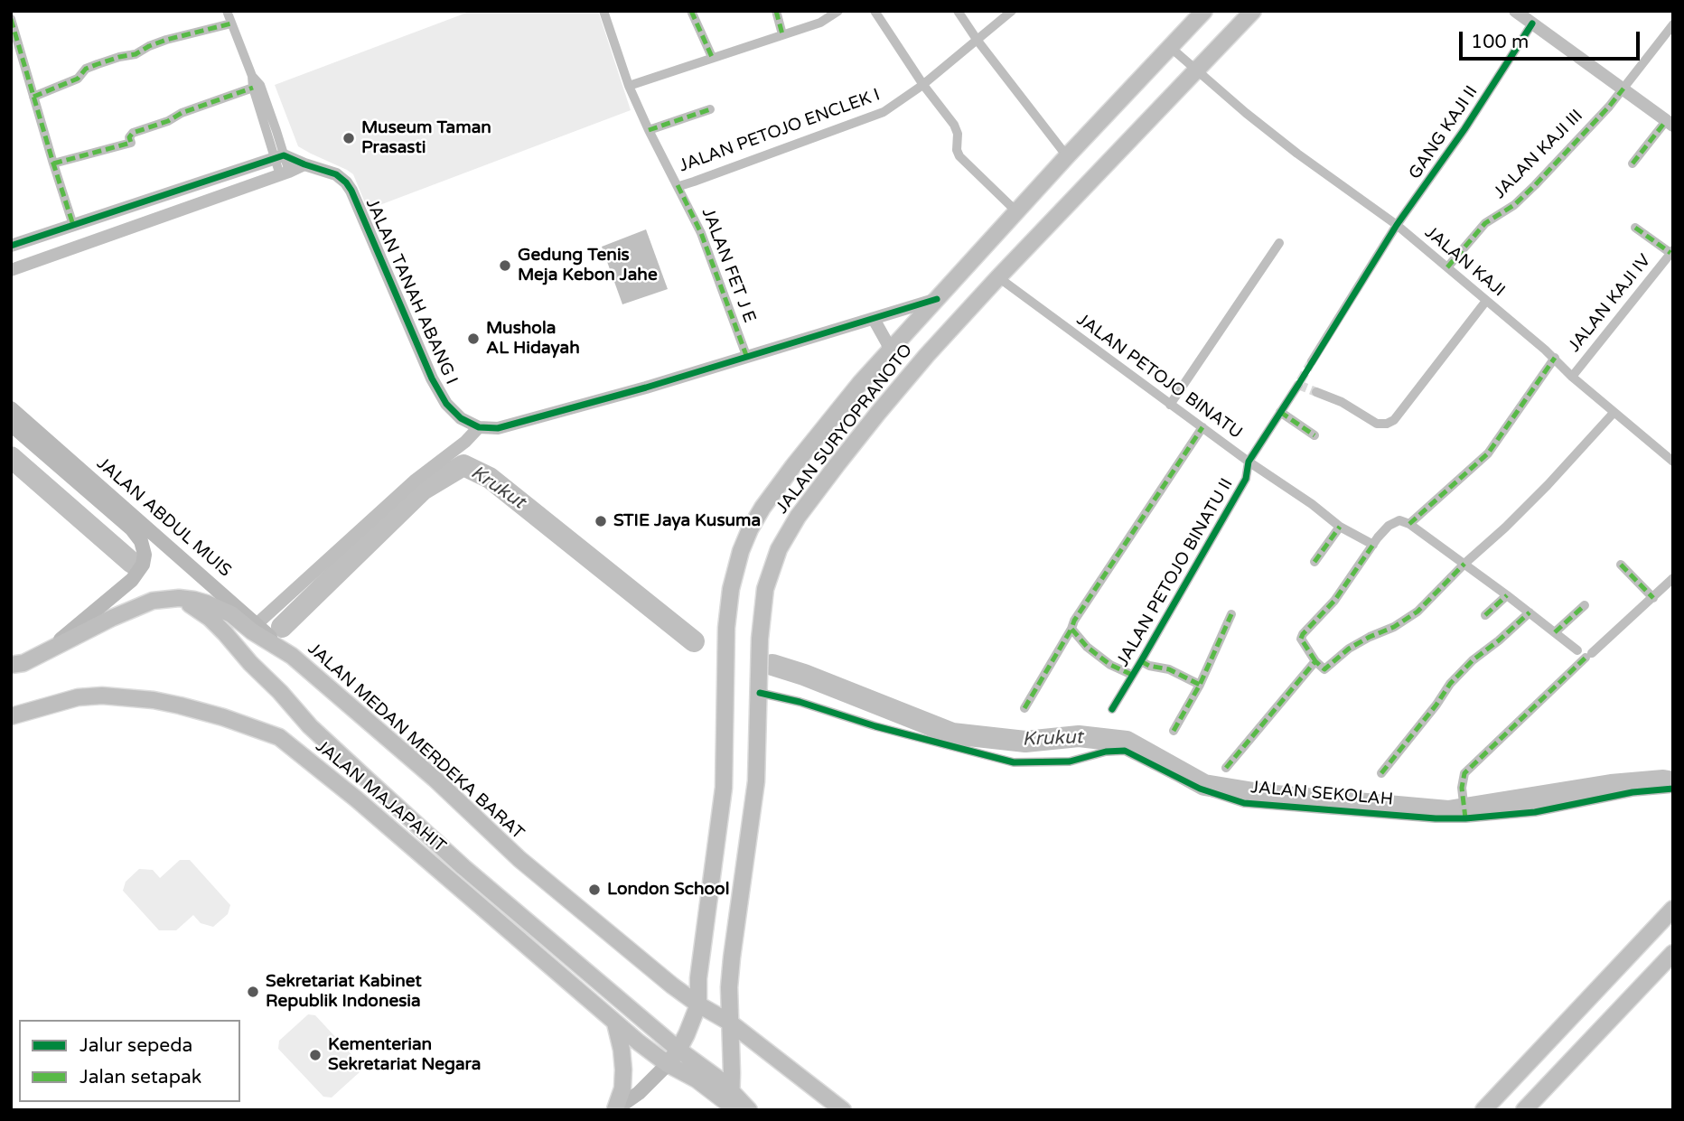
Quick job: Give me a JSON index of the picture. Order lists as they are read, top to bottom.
{
  "streets": {
    "main road": [
      "JALAN SURYOPRANOTO",
      "JALAN ABDUL MUIS",
      "JALAN MEDAN MERDEKA BARAT",
      "JALAN MAJAPAHIT"
    ],
    "street": [
      "JALAN PETOJO ENCLEK I",
      "GANG KAJI II",
      "JALAN KAJI III",
      "JALAN KAJI",
      "JALAN FET J E",
      "JALAN TANAH ABANG I",
      "JALAN KAJI IV",
      "JALAN PETOJO BINATU",
      "JALAN PETOJO BINATU II",
      "JALAN SEKOLAH"
    ]
  },
  "crossings": [
    ["JALAN PETOJO ENCLEK I", "JALAN FET J E"],
    ["GANG KAJI II", "JALAN KAJI"],
    ["JALAN KAJI III", "JALAN KAJI"],
    ["JALAN KAJI", "JALAN KAJI IV"],
    ["JALAN KAJI", "JALAN SURYOPRANOTO"],
    ["JALAN PETOJO BINATU", "JALAN SURYOPRANOTO"],
    ["JALAN PETOJO BINATU", "JALAN PETOJO BINATU II"],
    ["JALAN SURYOPRANOTO", "JALAN MEDAN MERDEKA BARAT"],
    ["JALAN SURYOPRANOTO", "JALAN SEKOLAH"],
    ["JALAN SURYOPRANOTO", "JALAN MAJAPAHIT"],
    ["JALAN ABDUL MUIS", "JALAN MEDAN MERDEKA BARAT"]
  ],
  "water": ["Krukut"],
  "places": [
    "Museum Taman Prasasti",
    "Gedung Tenis Meja Kebon Jahe",
    "Mushola AL Hidayah",
    "STIE Jaya Kusuma",
    "London School",
    "Sekretariat Kabinet Republik Indonesia",
    "Kementerian Sekretariat Negara"
  ],
  "legend": ["Jalur sepeda", "Jalan setapak"],
  "scale_bar": "100 m"
}
